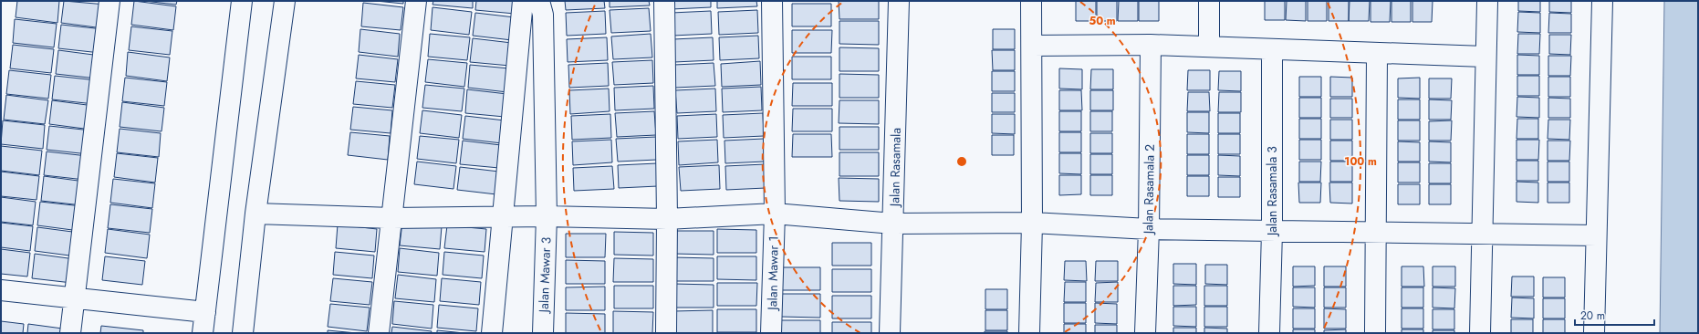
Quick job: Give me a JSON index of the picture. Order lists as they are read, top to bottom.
{
  "streets": {
    "street": [
      "Jalan Rasamala",
      "Jalan Rasamala 2",
      "Jalan Rasamala 3",
      "Jalan Mawar 1",
      "Jalan Mawar 3"
    ]
  },
  "scale_bar": "20 m",
  "rings": ["50 m", "100 m"]
}
